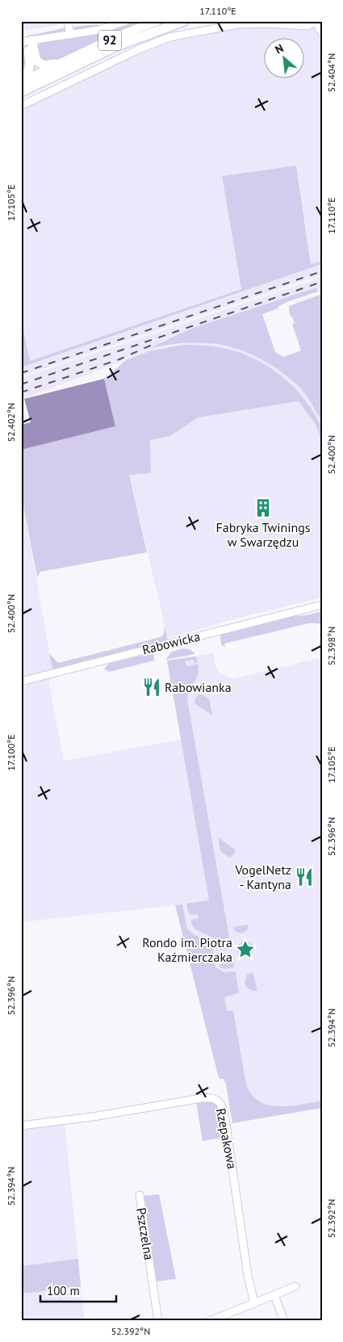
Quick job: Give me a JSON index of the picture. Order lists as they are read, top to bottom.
{
  "streets": {
    "main road": ["92"],
    "street": ["Rabowicka", "Rzepakowa", "Pszczelna"]
  },
  "places": {
    "building": ["Fabryka Twinings w Swarzędzu"],
    "restaurant": ["Rabowianka", "VogelNetz - Kantyna"],
    "place": ["Rondo im. Piotra Kaźmierczaka"]
  },
  "scale_bar": "100 m",
  "north": "top left",
  "coordinates": [
    "17.110°E",
    "52.404°N",
    "17.105°E",
    "52.402°N",
    "52.400°N",
    "52.398°N",
    "17.100°E",
    "52.396°N",
    "52.394°N",
    "52.392°N"
  ]
}
